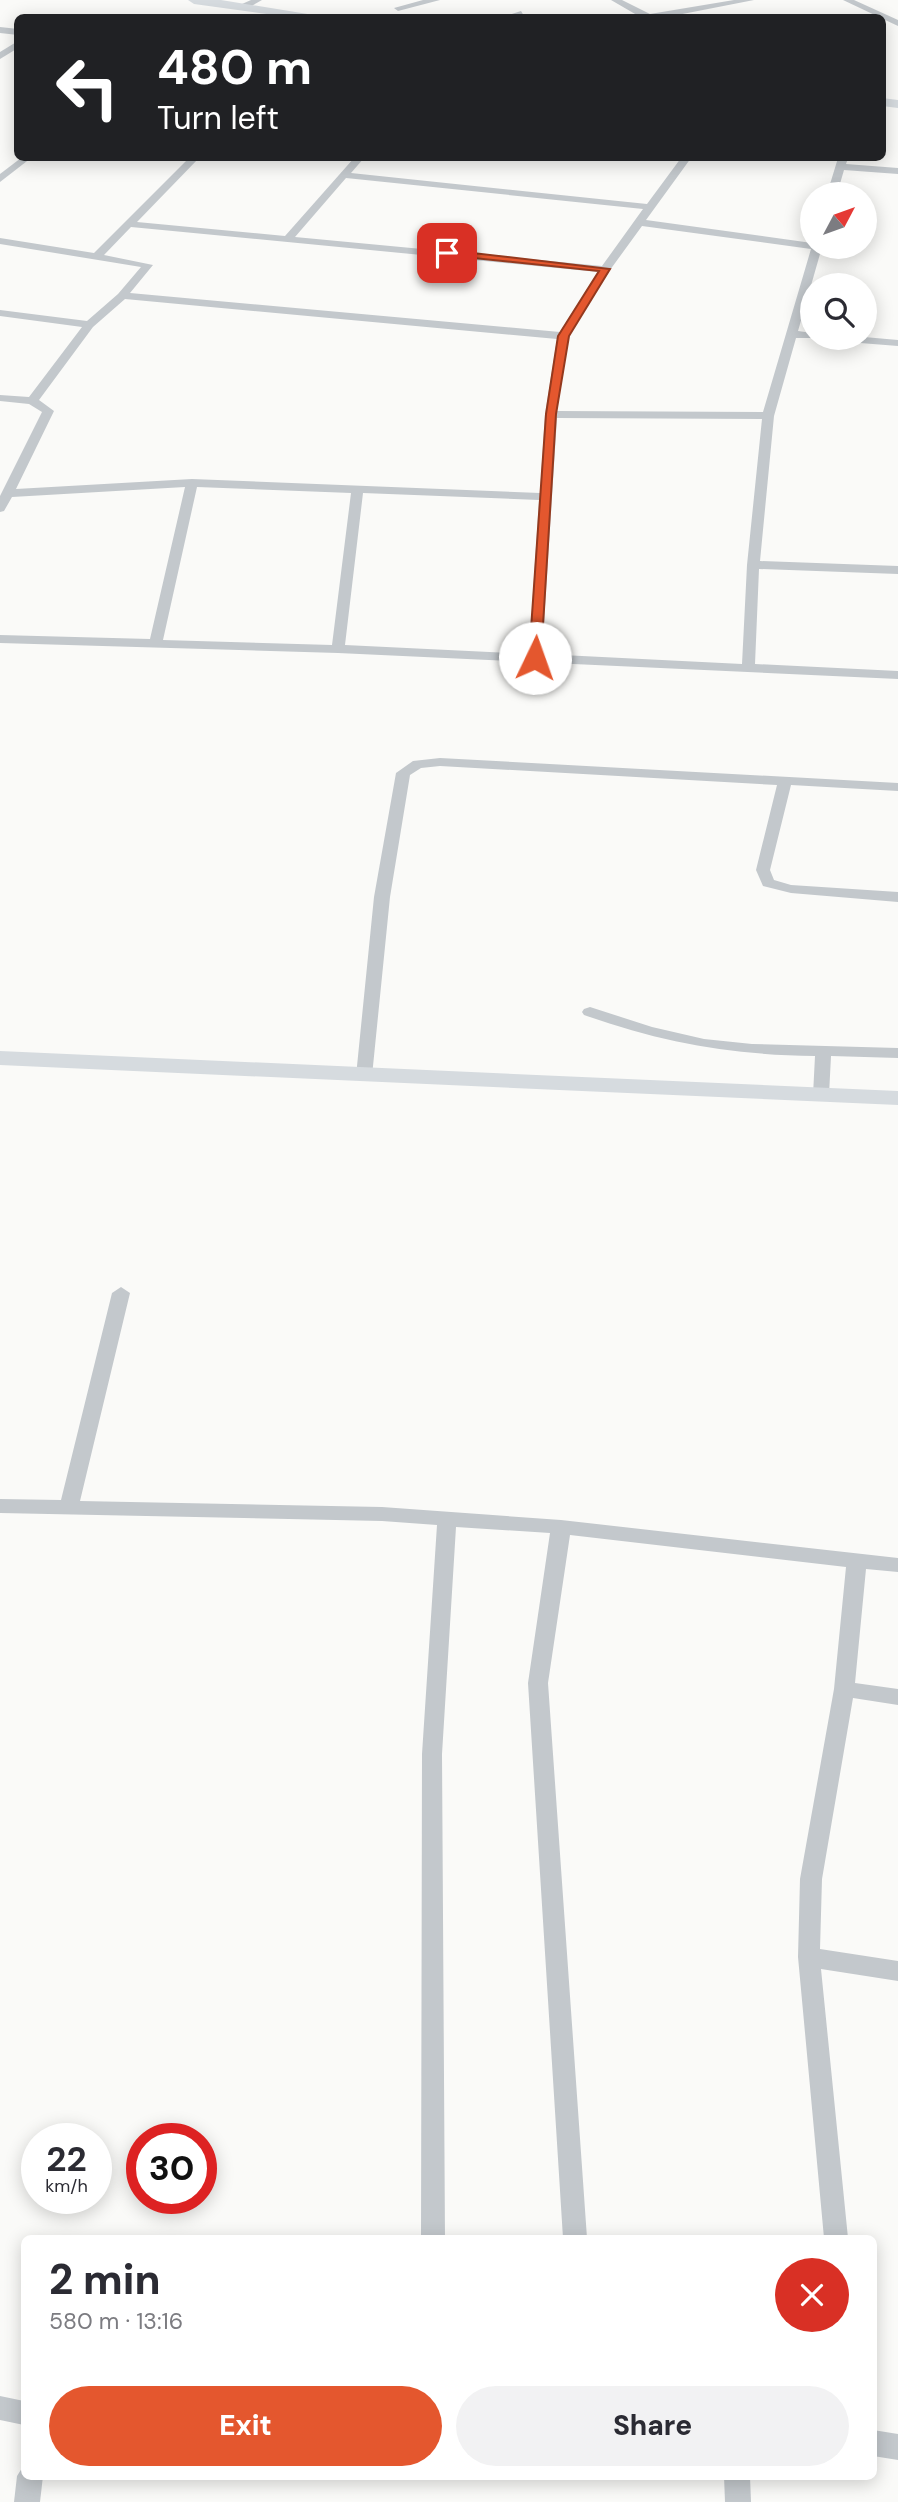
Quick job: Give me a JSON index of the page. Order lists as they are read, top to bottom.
{
  "north": "top right",
  "page": {
    "turn": ["480 m", "Turn left"],
    "speed": "22 km/h",
    "limit": "30",
    "heading": ["2 min", "580 m · 13:16"],
    "buttons": ["Exit", "Share"]
  }
}
